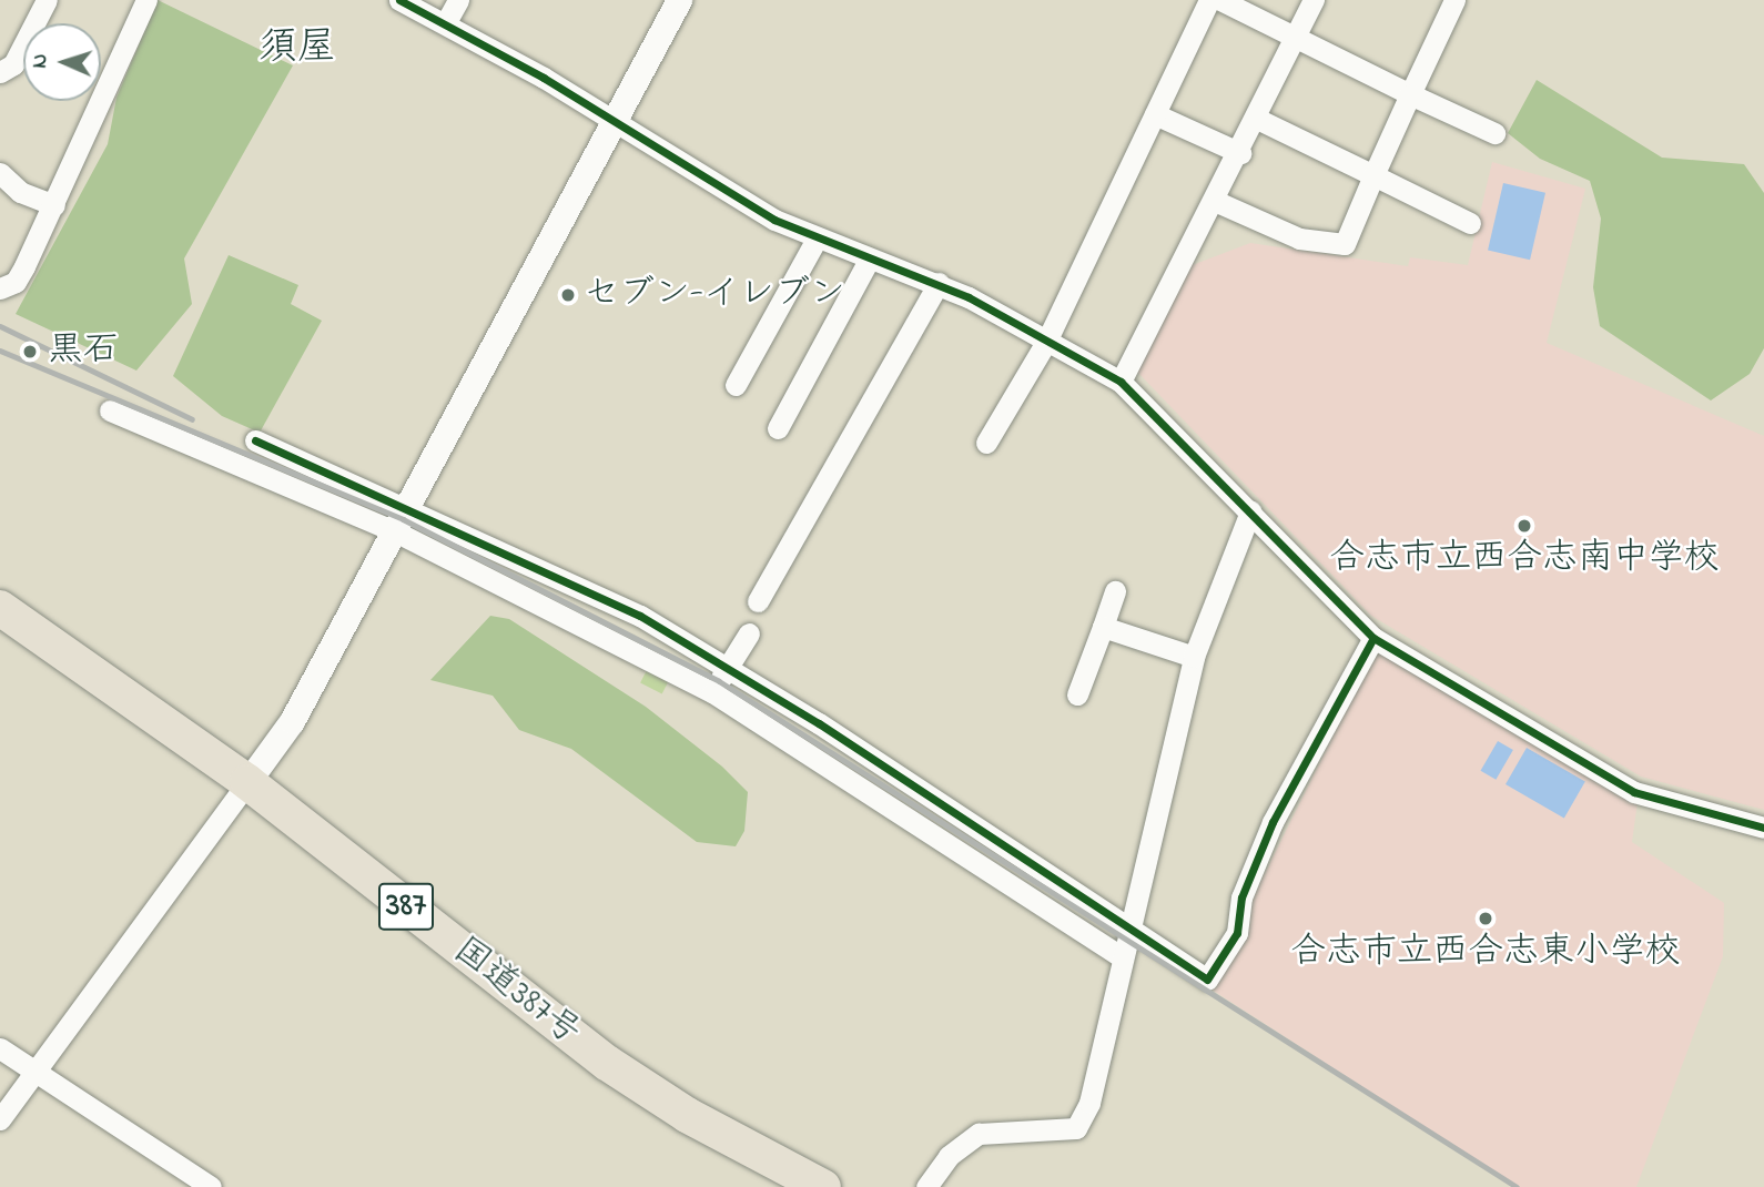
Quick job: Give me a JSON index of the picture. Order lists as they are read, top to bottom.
{
  "streets": {
    "highway": ["387", "国道387号"]
  },
  "districts": ["須屋"],
  "places": [
    "セブン-イレブン",
    "黒石",
    "合志市立西合志南中学校",
    "合志市立西合志東小学校"
  ],
  "north": "left"
}
